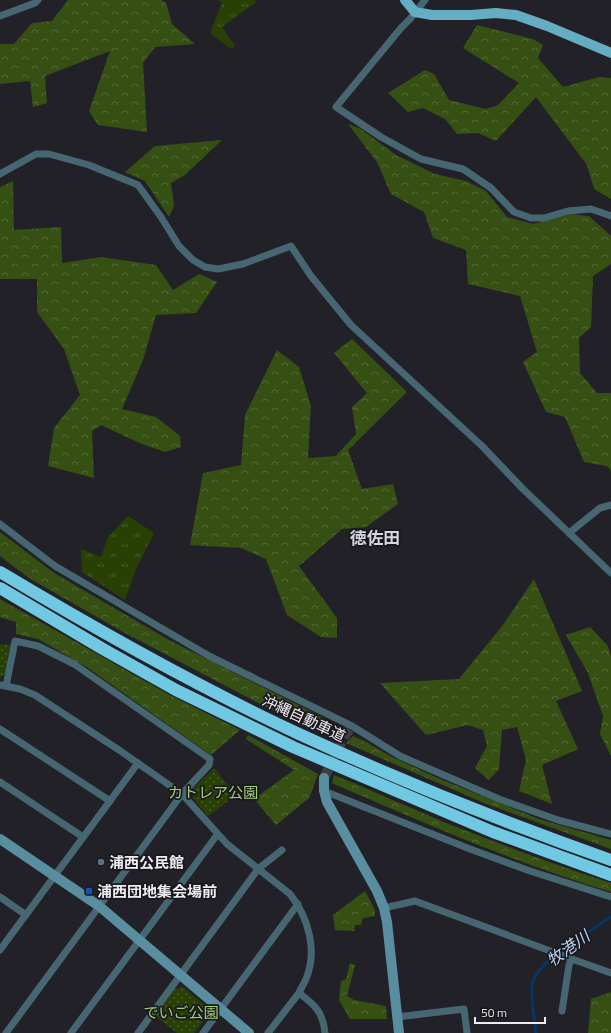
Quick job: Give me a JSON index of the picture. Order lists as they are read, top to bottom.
{
  "streets": {
    "highway": ["沖縄自動車道"]
  },
  "districts": ["徳佐田"],
  "water": ["牧港川"],
  "parks": ["カトレア公園", "でいご公園"],
  "places": {
    "other": ["浦西公民館"],
    "transit": ["浦西団地集会場前"]
  },
  "scale_bar": "50 m"
}
